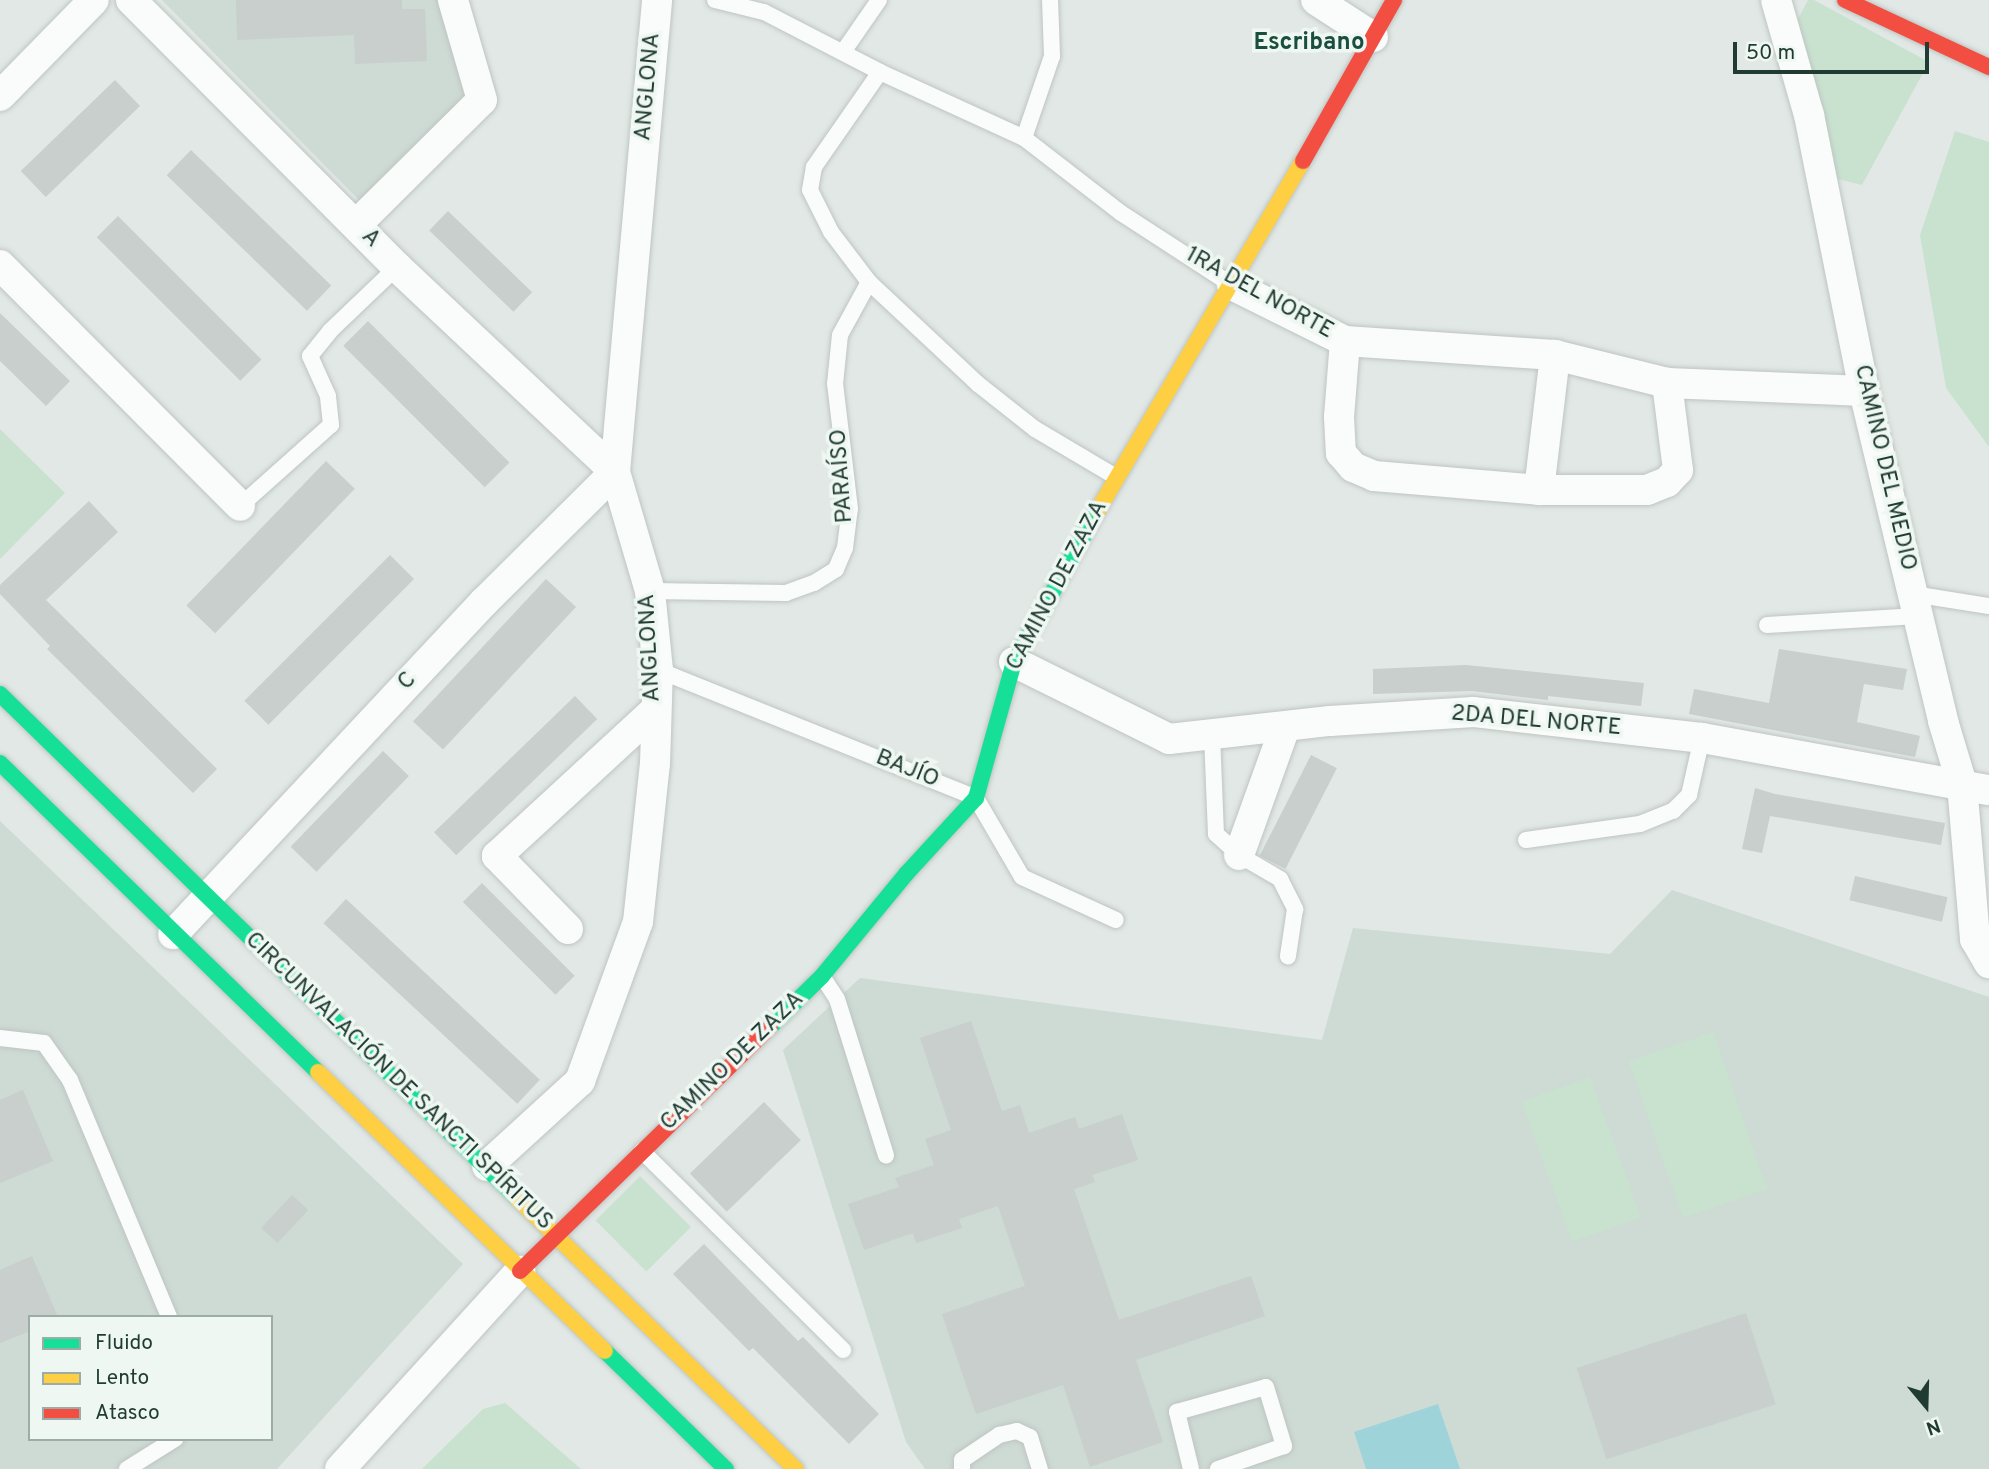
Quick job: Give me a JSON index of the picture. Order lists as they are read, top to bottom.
{
  "streets": {
    "main road": ["CAMINO DE ZAZA", "CIRCUNVALACIÓN DE SANCTI SPÍRITUS"],
    "street": [
      "ANGLONA",
      "A",
      "1RA DEL NORTE",
      "CAMINO DEL MEDIO",
      "C",
      "2DA DEL NORTE"
    ],
    "lane": ["PARAÍSO", "BAJÍO"]
  },
  "crossings": [
    ["ANGLONA", "A"],
    ["ANGLONA", "PARAÍSO"],
    ["ANGLONA", "C"],
    ["ANGLONA", "BAJÍO"],
    ["ANGLONA", "CIRCUNVALACIÓN DE SANCTI SPÍRITUS"],
    ["A", "C"],
    ["1RA DEL NORTE", "CAMINO DEL MEDIO"],
    ["1RA DEL NORTE", "CAMINO DE ZAZA"],
    ["CAMINO DEL MEDIO", "2DA DEL NORTE"],
    ["CAMINO DE ZAZA", "2DA DEL NORTE"],
    ["CAMINO DE ZAZA", "BAJÍO"],
    ["CAMINO DE ZAZA", "CIRCUNVALACIÓN DE SANCTI SPÍRITUS"],
    ["C", "CIRCUNVALACIÓN DE SANCTI SPÍRITUS"]
  ],
  "districts": ["Escribano"],
  "legend": ["Fluido", "Lento", "Atasco"],
  "scale_bar": "50 m",
  "north": "bottom"
}
